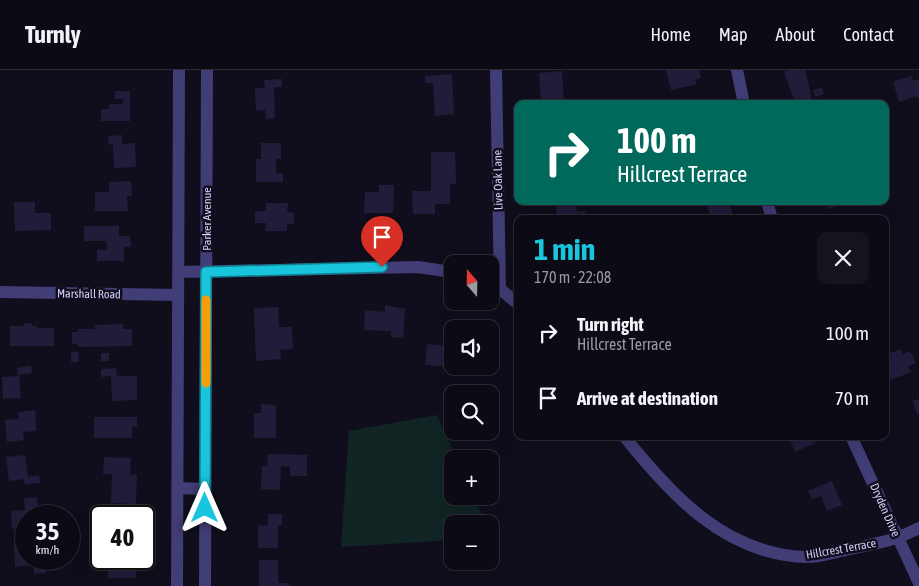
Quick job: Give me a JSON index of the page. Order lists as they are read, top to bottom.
{
  "streets": {
    "street": [
      "Live Oak Lane",
      "Parker Avenue",
      "Marshall Road",
      "Dryden Drive",
      "Hillcrest Terrace"
    ]
  },
  "crossings": [
    ["Dryden Drive", "Hillcrest Terrace"]
  ],
  "north": "top",
  "page": {
    "header": "Turnly",
    "nav": [
      "Home",
      "Map",
      "About",
      "Contact"
    ],
    "turn": ["100 m", "Hillcrest Terrace"],
    "heading": ["1 min", "170 m · 22:08"],
    "map_buttons": ["+", "−"],
    "list": [
      {
        "name": "Turn right",
        "note": "Hillcrest Terrace",
        "value": "100 m"
      },
      {
        "name": "Arrive at destination",
        "value": "70 m"
      }
    ],
    "speed": "35 km/h",
    "limit": "40"
  }
}
